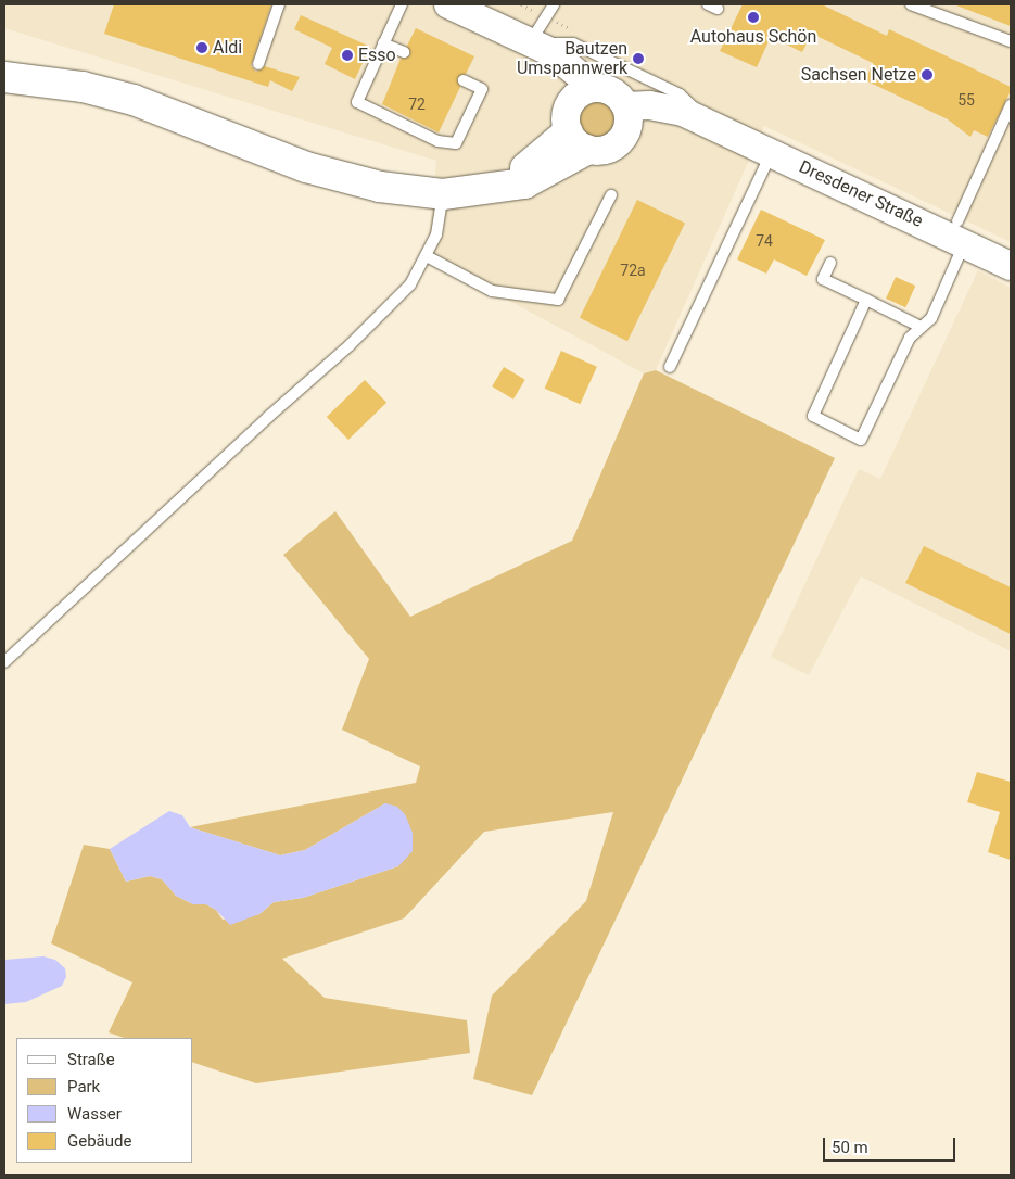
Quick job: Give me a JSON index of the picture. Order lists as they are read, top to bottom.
{
  "streets": {
    "main road": ["Dresdener Straße"]
  },
  "places": [
    "Autohaus Schön",
    "Aldi",
    "Esso",
    "Bautzen Umspannwerk",
    "Sachsen Netze"
  ],
  "house_numbers": [
    "55",
    "72",
    "74",
    "72a"
  ],
  "legend": [
    "Straße",
    "Park",
    "Wasser",
    "Gebäude"
  ],
  "scale_bar": "50 m"
}
